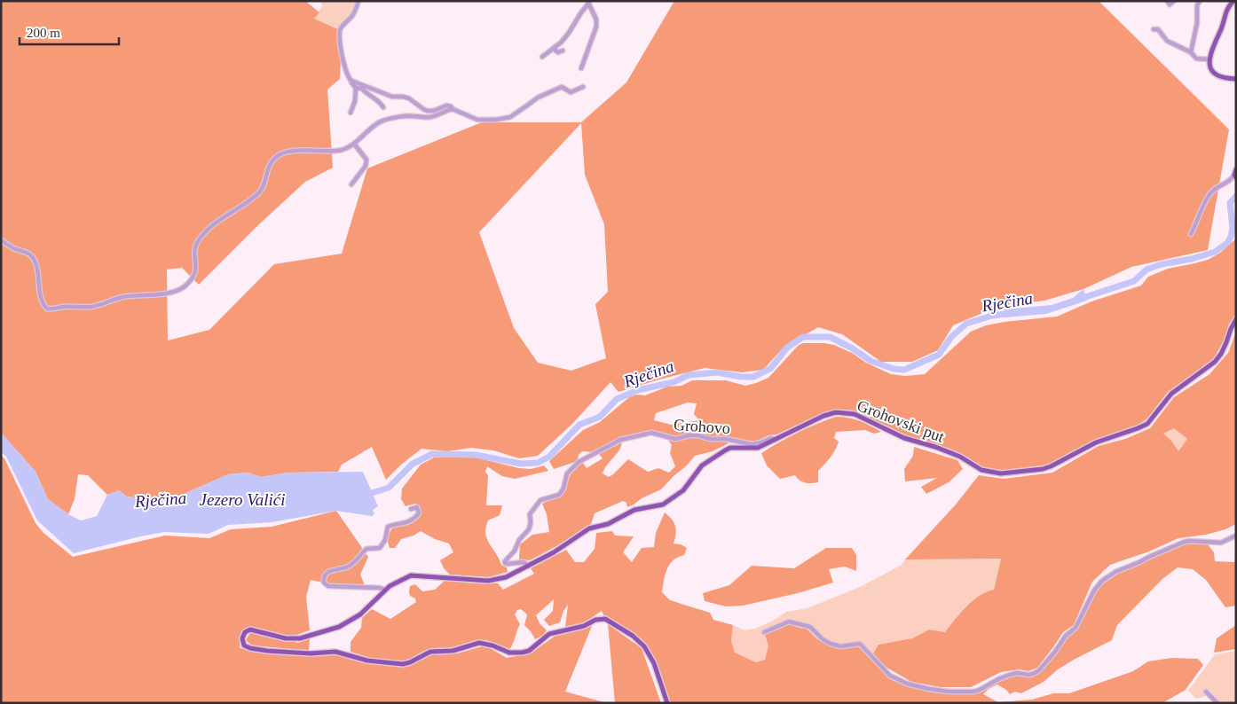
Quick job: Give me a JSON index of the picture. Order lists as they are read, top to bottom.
{
  "streets": {
    "main road": ["Grohovski put"],
    "street": ["Grohovo"]
  },
  "crossings": [
    ["Grohovski put", "Grohovo"]
  ],
  "water": ["Rječina", "Jezero Valići"],
  "scale_bar": "200 m"
}
